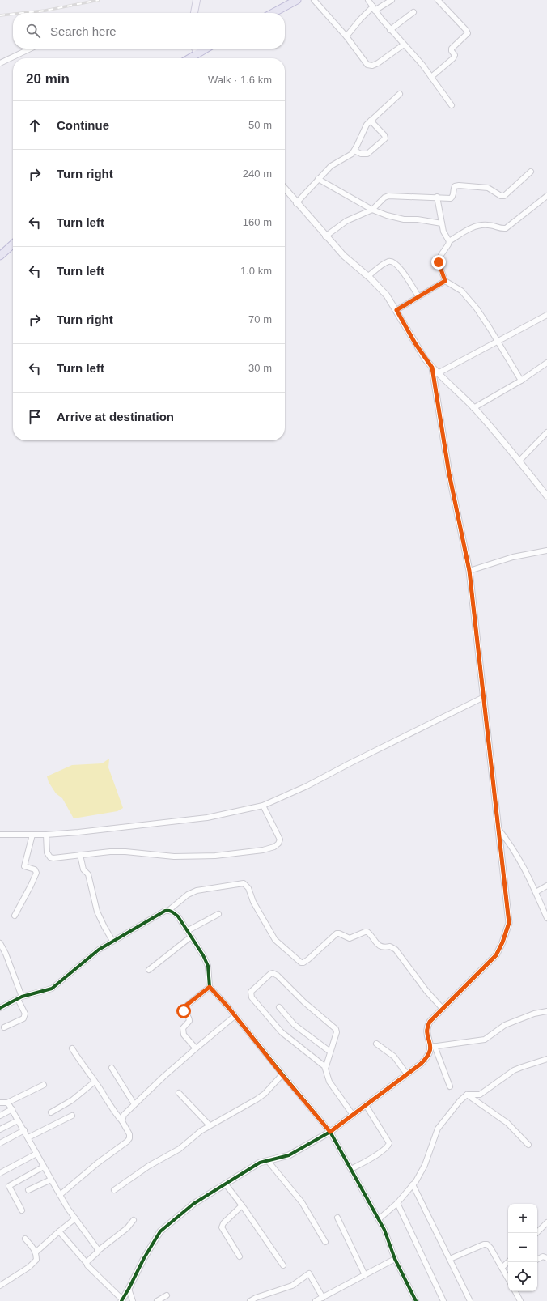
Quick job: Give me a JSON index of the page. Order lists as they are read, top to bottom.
{
  "page": {
    "search": "Search here",
    "heading": ["20 min", "Walk · 1.6 km"],
    "list": [
      ["Continue", "50 m"],
      ["Turn right", "240 m"],
      ["Turn left", "160 m"],
      ["Turn left", "1.0 km"],
      ["Turn right", "70 m"],
      ["Turn left", "30 m"],
      "Arrive at destination"
    ],
    "map_buttons": ["+", "−"]
  }
}
